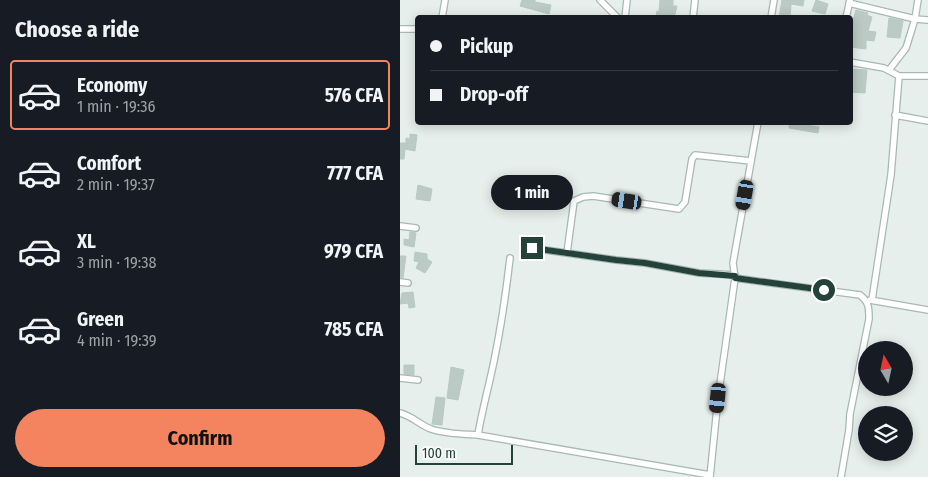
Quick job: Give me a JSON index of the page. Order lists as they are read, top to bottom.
{
  "scale_bar": "100 m",
  "north": "top",
  "page": {
    "heading": "Choose a ride",
    "banner": ["Pickup", "Drop-off"],
    "list": [
      {
        "name": "Economy",
        "note": "1 min · 19:36",
        "value": "576 CFA"
      },
      {
        "name": "Comfort",
        "note": "2 min · 19:37",
        "value": "777 CFA"
      },
      {
        "name": "XL",
        "note": "3 min · 19:38",
        "value": "979 CFA"
      },
      {
        "name": "Green",
        "note": "4 min · 19:39",
        "value": "785 CFA"
      }
    ],
    "bubble": "1 min",
    "buttons": "Confirm",
    "scale": "100 m"
  }
}
